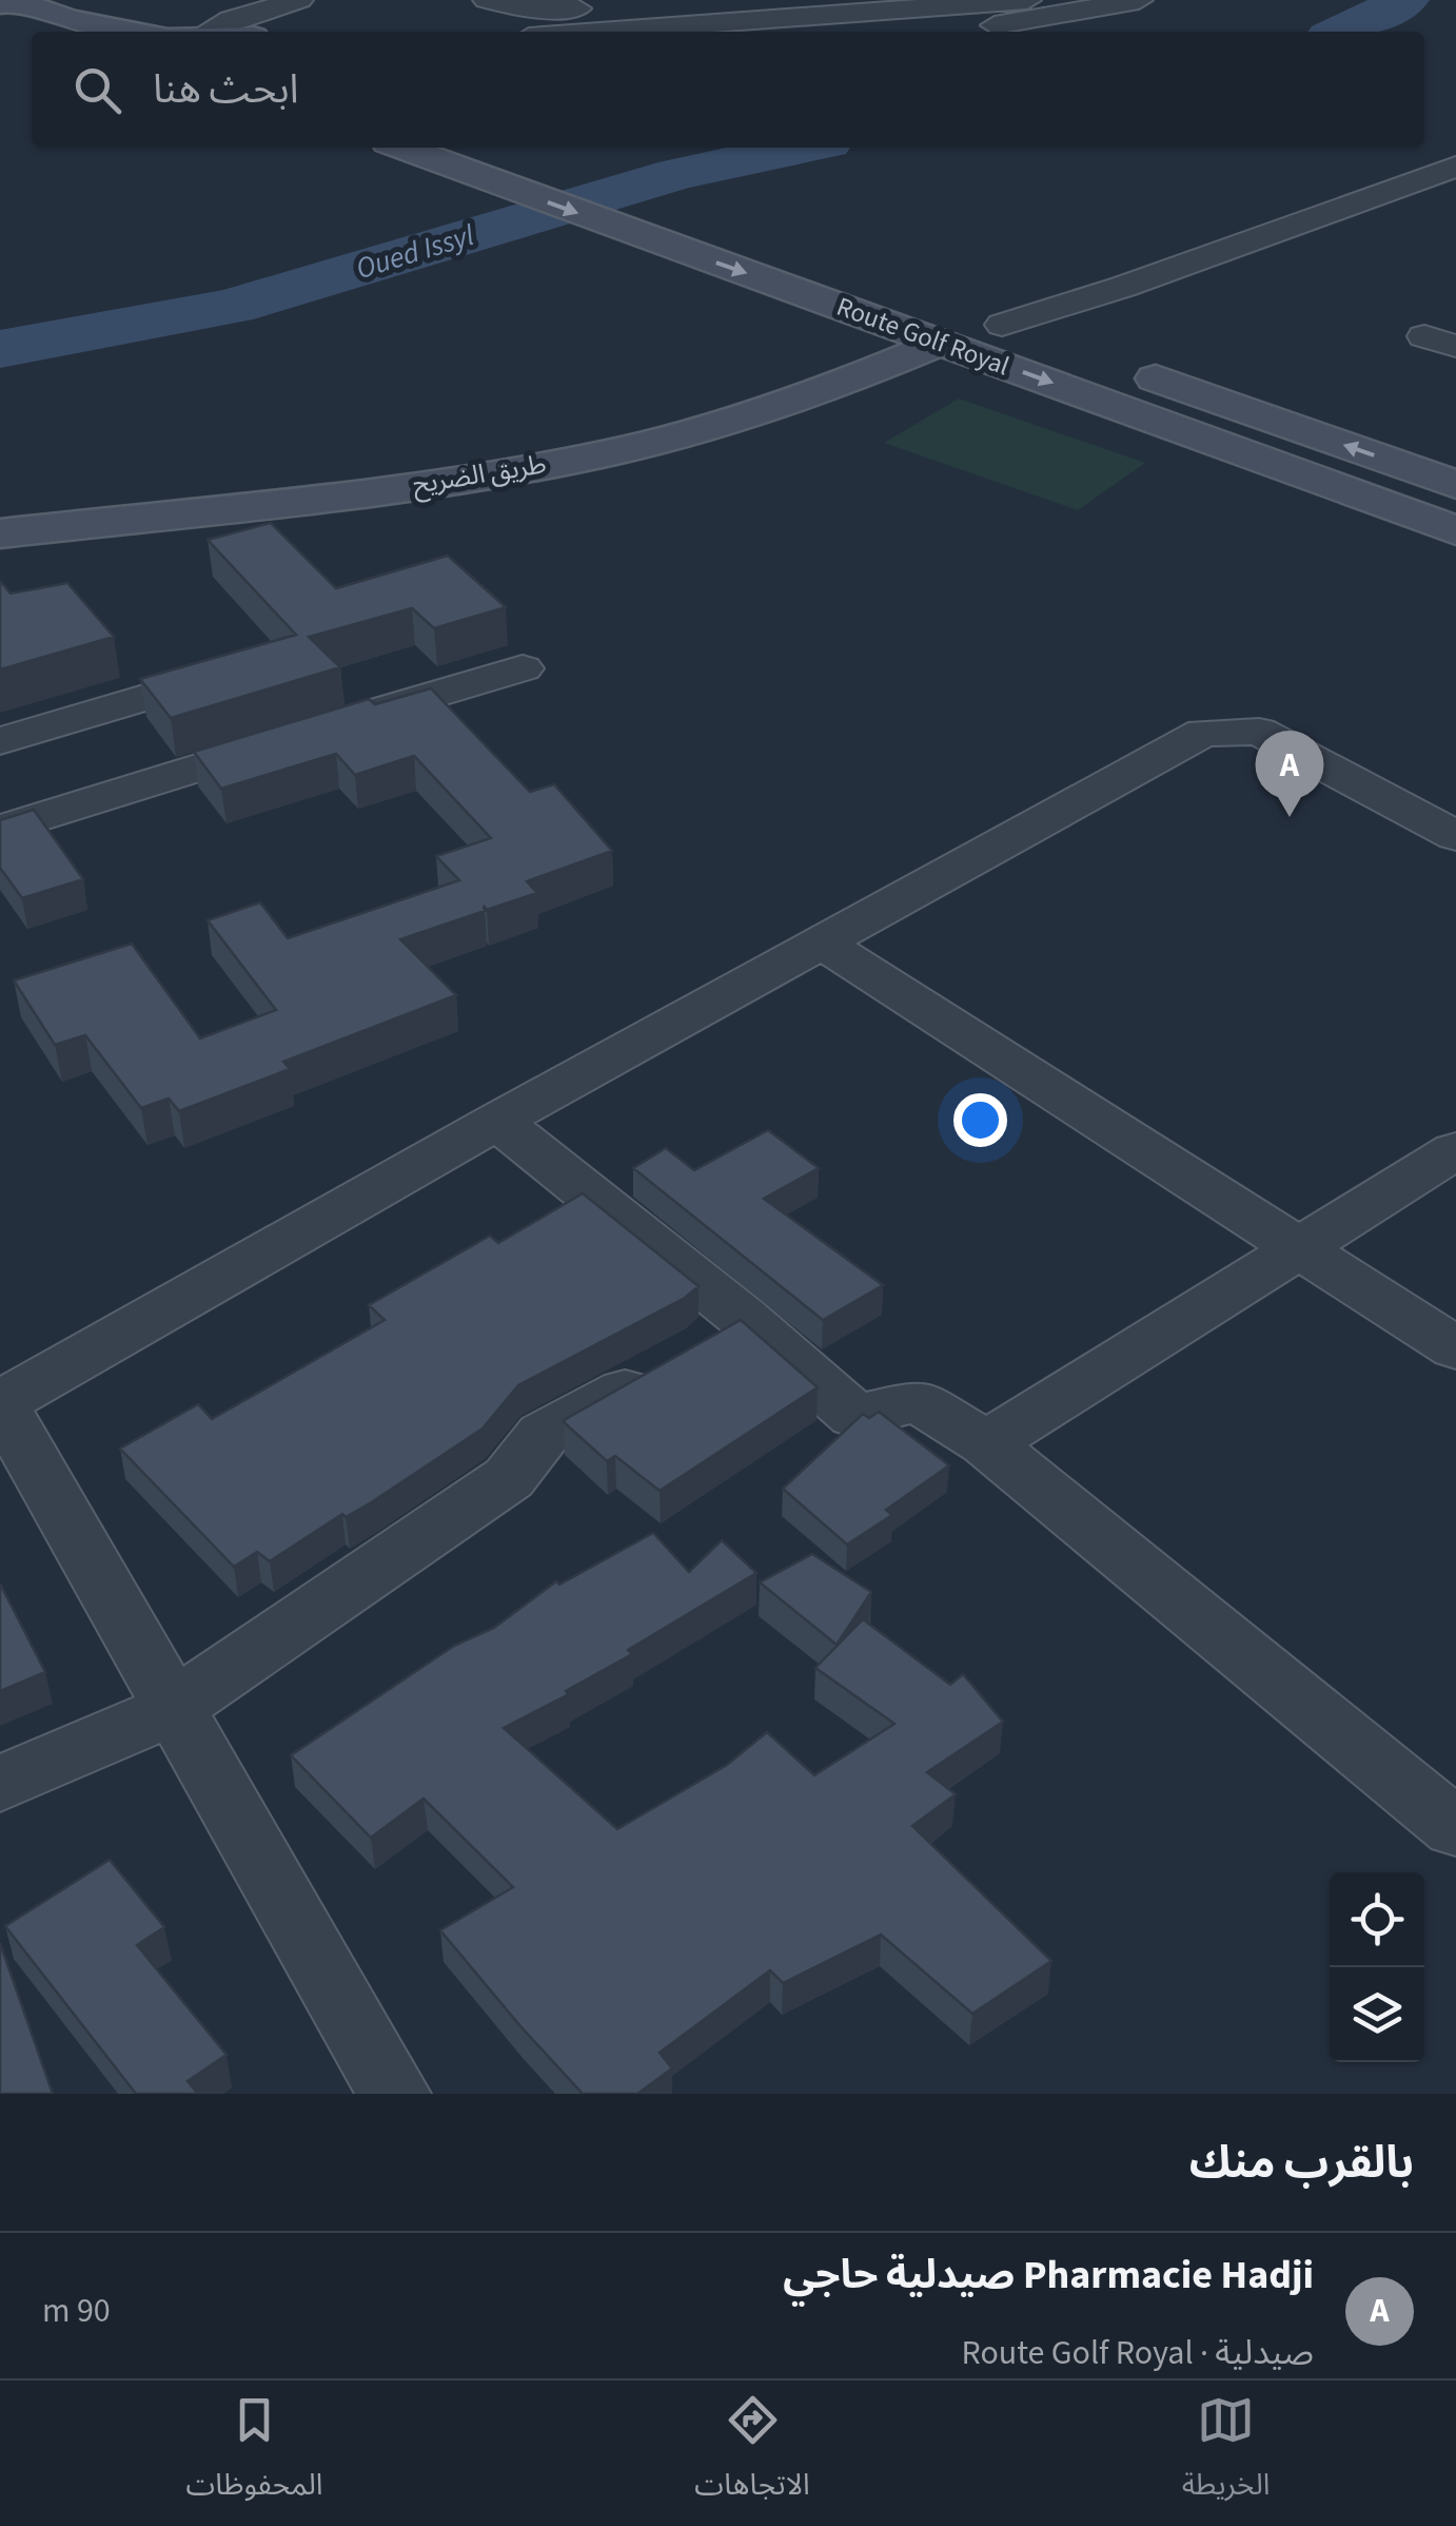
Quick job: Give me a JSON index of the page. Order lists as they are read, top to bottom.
{
  "streets": {
    "street": ["Route Golf Royal", "طريق الضريح"]
  },
  "crossings": [
    ["Route Golf Royal", "طريق الضريح"]
  ],
  "water": ["Oued Issyl"],
  "page": {
    "search": "ابحث هنا",
    "pins": "A",
    "heading": "بالقرب منك",
    "list": [
      {
        "mark": "A",
        "name": "Pharmacie Hadji صيدلية حاجي",
        "note": "صيدلية · Route Golf Royal",
        "value": "90 m"
      }
    ],
    "nav": ["الخريطة", "الاتجاهات", "المحفوظات"]
  }
}
